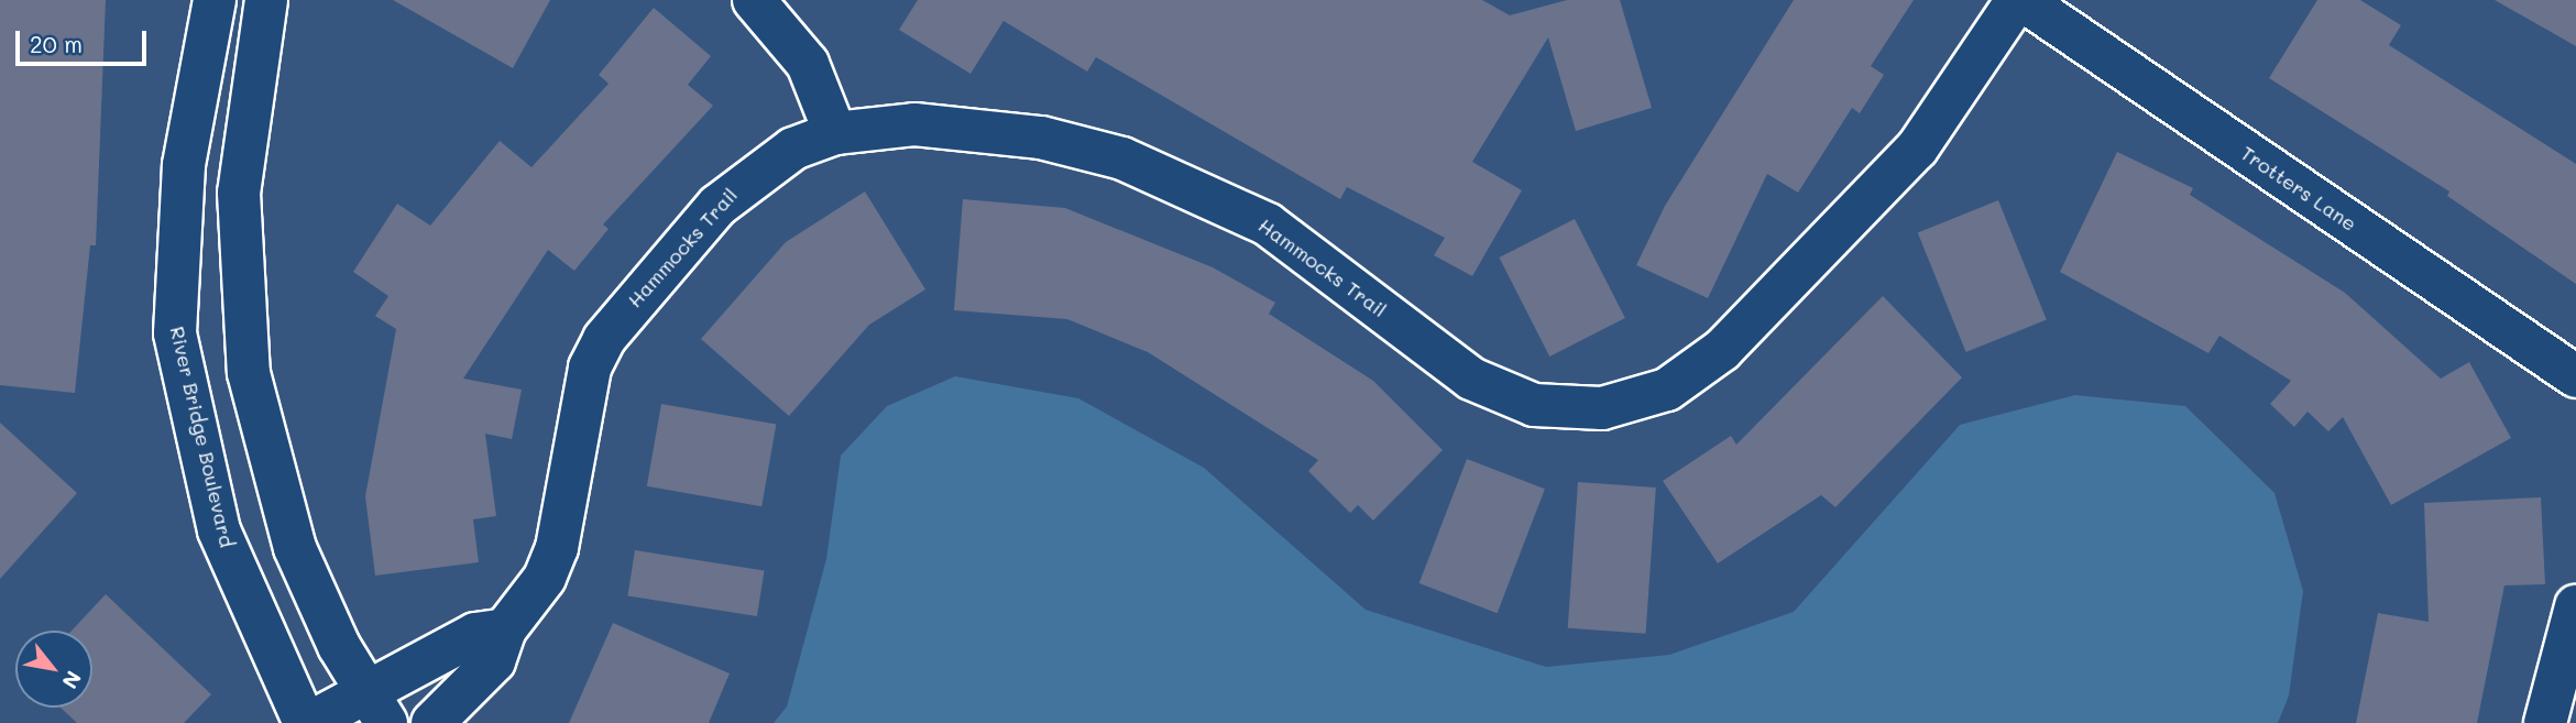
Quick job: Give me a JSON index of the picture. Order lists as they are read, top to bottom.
{
  "streets": {
    "street": ["Trotters Lane", "Hammocks Trail", "River Bridge Boulevard"]
  },
  "crossings": [
    ["Trotters Lane", "Hammocks Trail"]
  ],
  "scale_bar": "20 m",
  "north": "bottom right"
}
